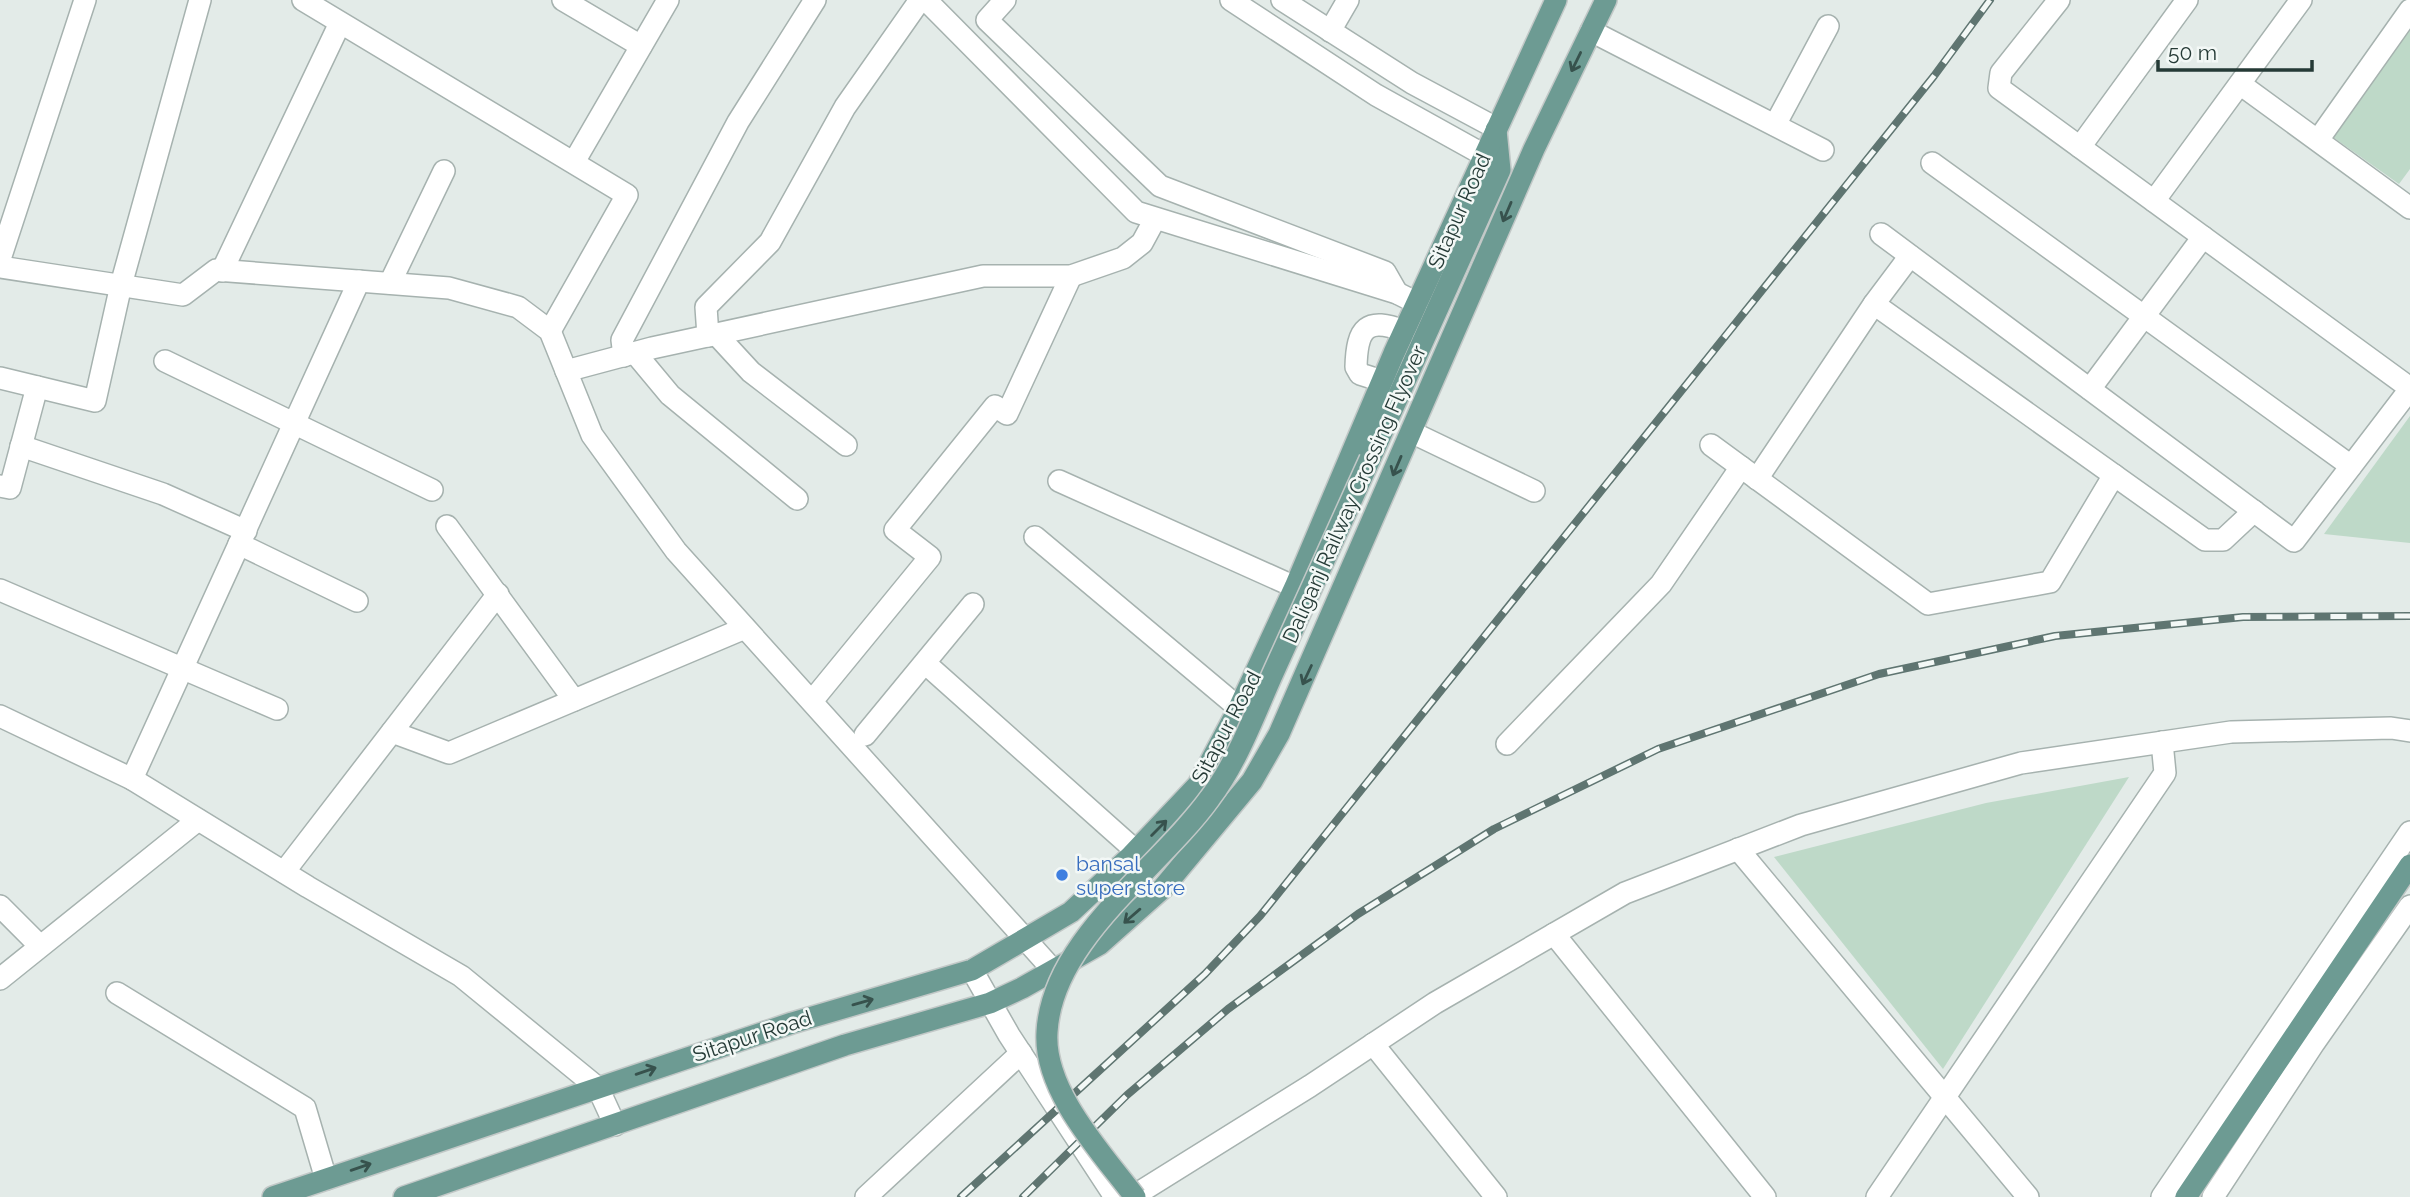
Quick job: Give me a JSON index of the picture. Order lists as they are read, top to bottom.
{
  "streets": {
    "main road": ["Sitapur Road", "Daliganj Railway Crossing Flyover"]
  },
  "crossings": [
    ["Sitapur Road", "Daliganj Railway Crossing Flyover"]
  ],
  "places": ["bansal super store"],
  "scale_bar": "50 m"
}
